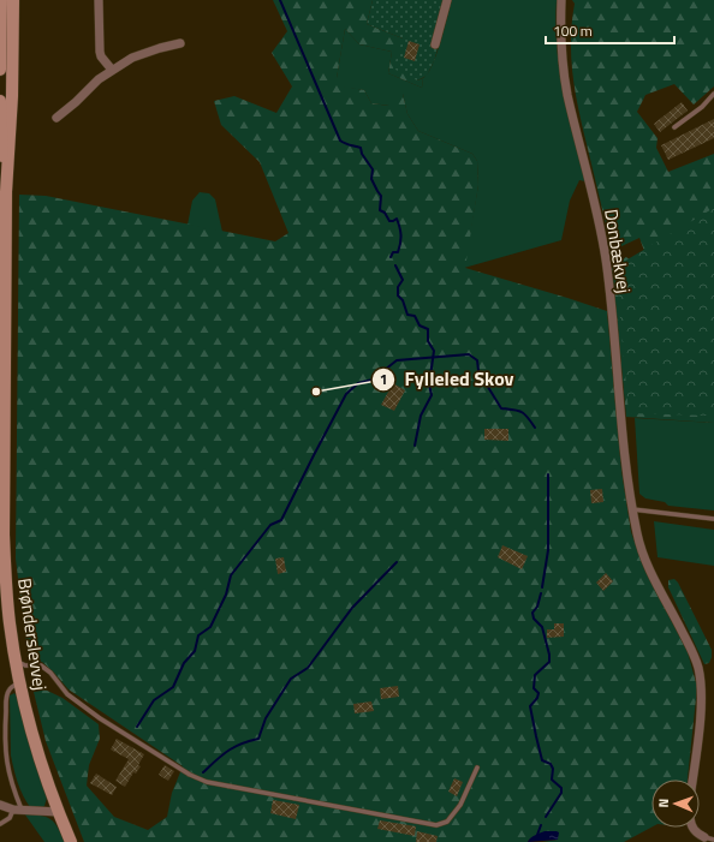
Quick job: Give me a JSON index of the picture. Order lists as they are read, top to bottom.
{
  "streets": {
    "main road": ["Brønderslevvej"],
    "street": ["Donbækvej"]
  },
  "places": ["Fylleled Skov"],
  "scale_bar": "100 m",
  "north": "left"
}
